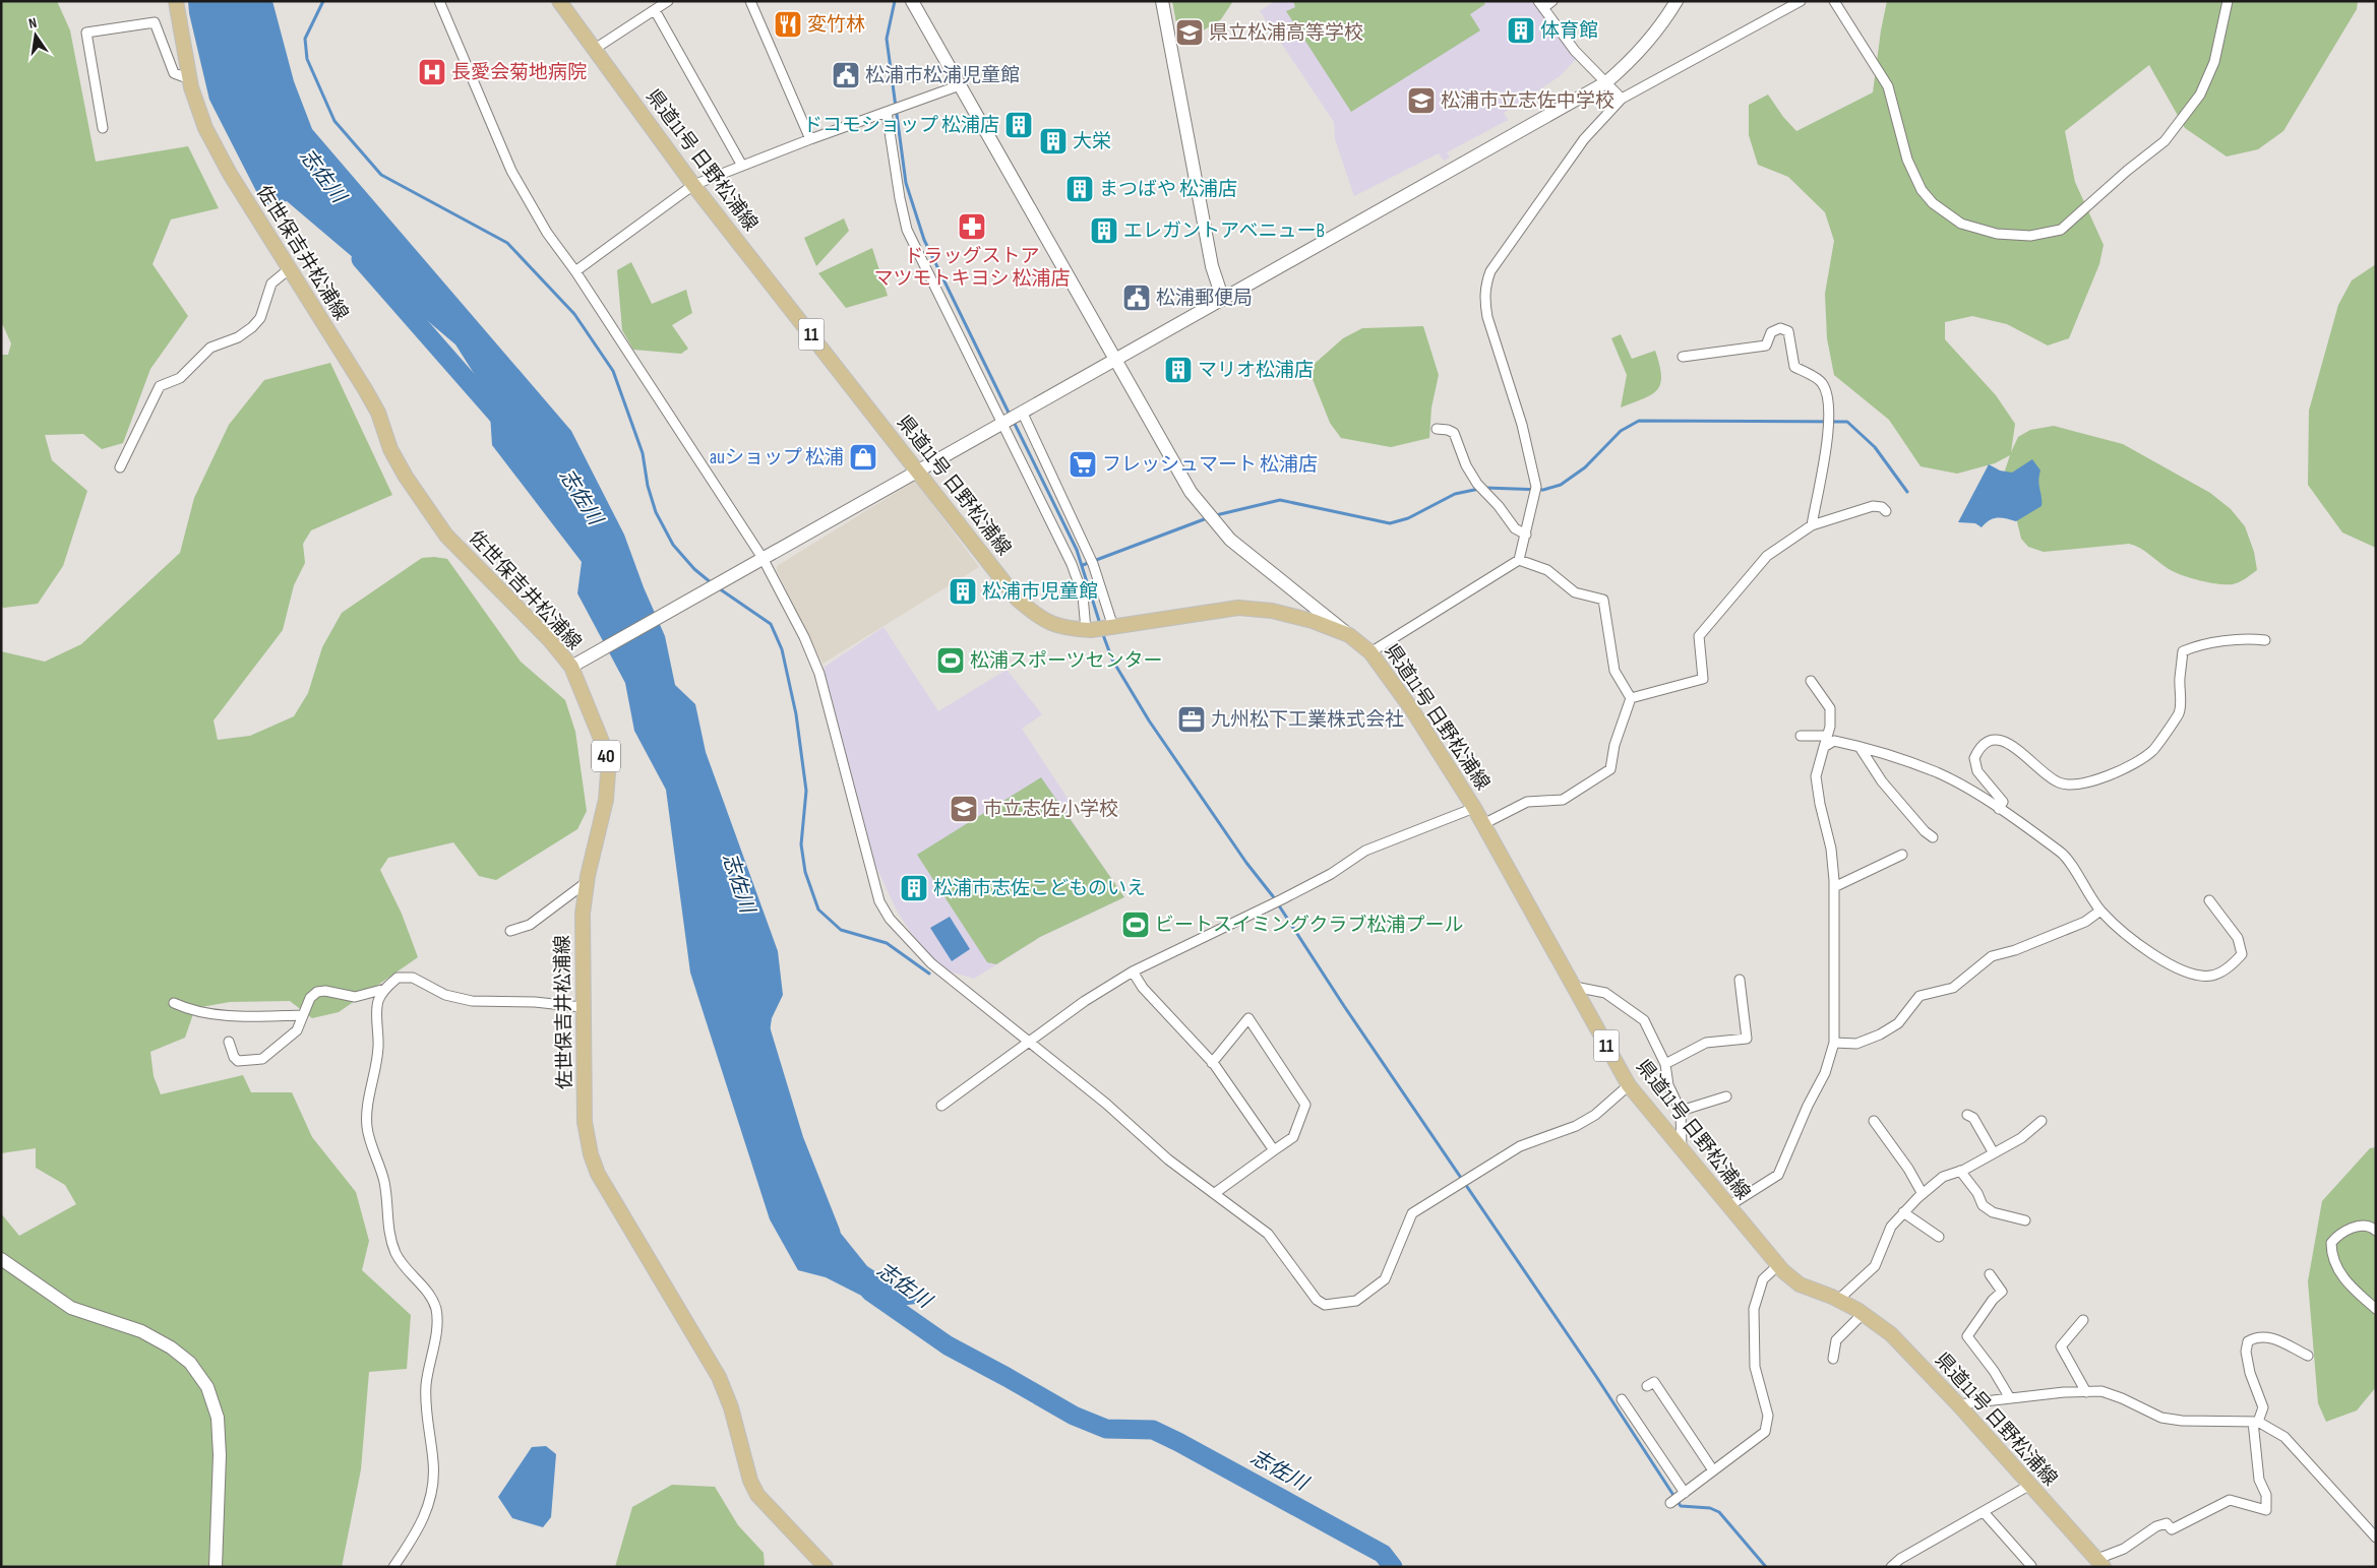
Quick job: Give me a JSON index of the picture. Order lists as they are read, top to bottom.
{
  "streets": {
    "main road": [
      "県道11号 日野松浦線",
      "佐世保吉井松浦線",
      "11",
      "40"
    ]
  },
  "water": ["志佐川"],
  "places": {
    "restaurant": ["変竹林"],
    "building": [
      "体育館",
      "ドコモショップ 松浦店",
      "大栄",
      "まつばや 松浦店",
      "エレガントアベニューB",
      "マリオ松浦店",
      "松浦市児童館",
      "松浦市志佐こどものいえ"
    ],
    "school or university": ["県立松浦高等学校", "松浦市立志佐中学校", "市立志佐小学校"],
    "hospital": ["長愛会菊地病院"],
    "public building": ["松浦市松浦児童館", "松浦郵便局"],
    "pharmacy": ["ドラッグストア マツモトキヨシ 松浦店"],
    "shop": ["auショップ 松浦"],
    "supermarket": ["フレッシュマート 松浦店"],
    "sports": ["松浦スポーツセンター", "ビートスイミングクラブ松浦プール"],
    "office": ["九州松下工業株式会社"]
  },
  "north": "top"
}
